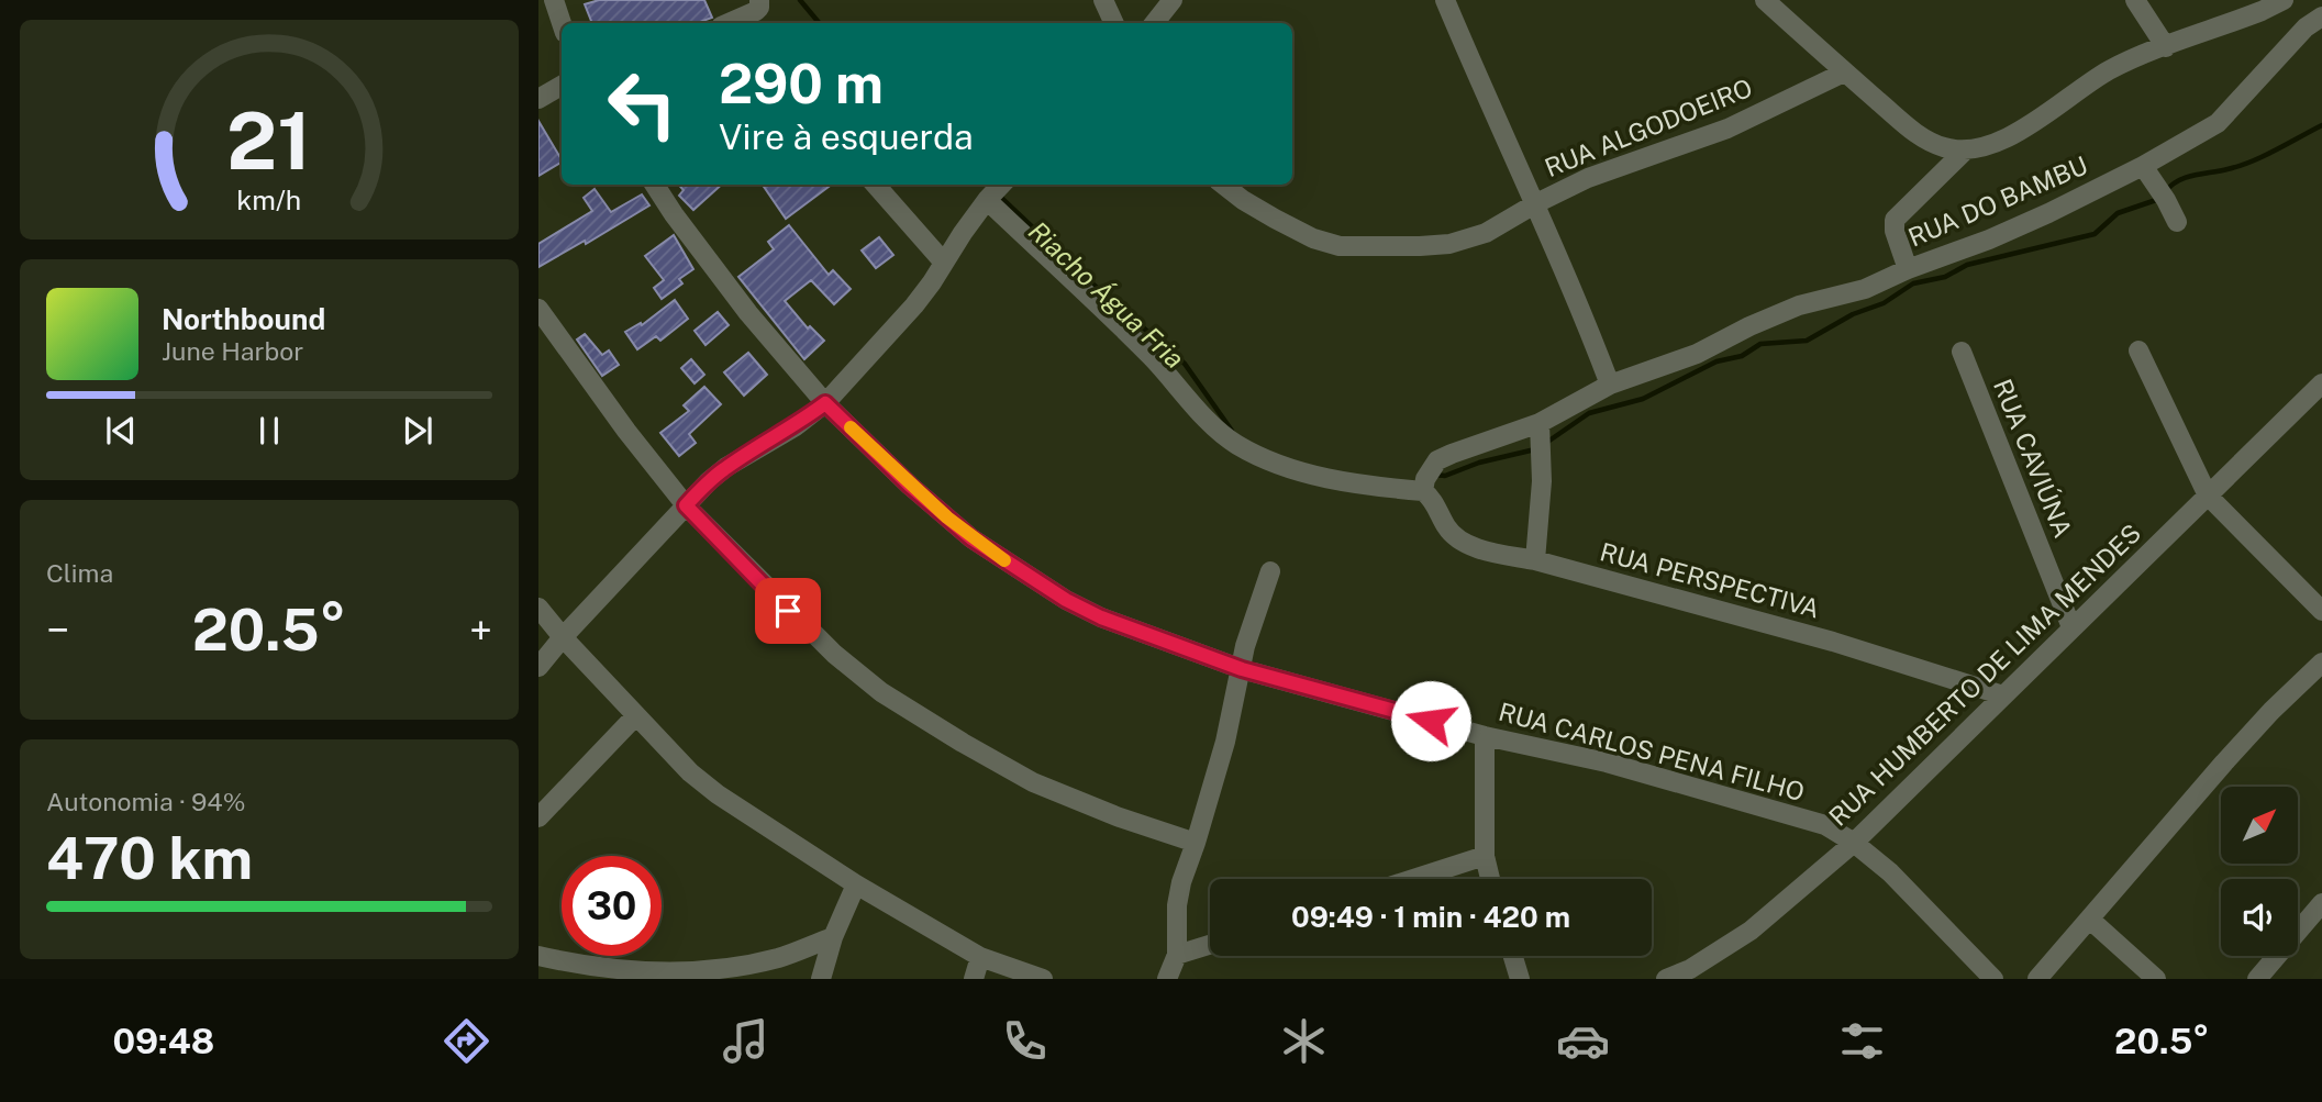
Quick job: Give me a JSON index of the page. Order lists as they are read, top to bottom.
{
  "streets": {
    "street": [
      "RUA ALGODOEIRO",
      "RUA DO BAMBU",
      "RUA CAVIÚNA",
      "RUA PERSPECTIVA",
      "RUA HUMBERTO DE LIMA MENDES",
      "RUA CARLOS PENA FILHO"
    ]
  },
  "crossings": [
    ["RUA CAVIÚNA", "RUA HUMBERTO DE LIMA MENDES"],
    ["RUA PERSPECTIVA", "RUA HUMBERTO DE LIMA MENDES"],
    ["RUA HUMBERTO DE LIMA MENDES", "RUA CARLOS PENA FILHO"]
  ],
  "water": ["Riacho Água Fria"],
  "north": "top right",
  "page": {
    "turn": ["290 m", "Vire à esquerda"],
    "song": ["Northbound", "June Harbor"],
    "tile": [
      "Clima",
      ["Autonomia · 94%", "470 km"]
    ],
    "heat": ["−", "20.5°", "+"],
    "limit": "30",
    "trip": "09:49 · 1 min · 420 m",
    "tabs": ["09:48", "20.5°"],
    "gauge": ["21", "km/h"]
  }
}
